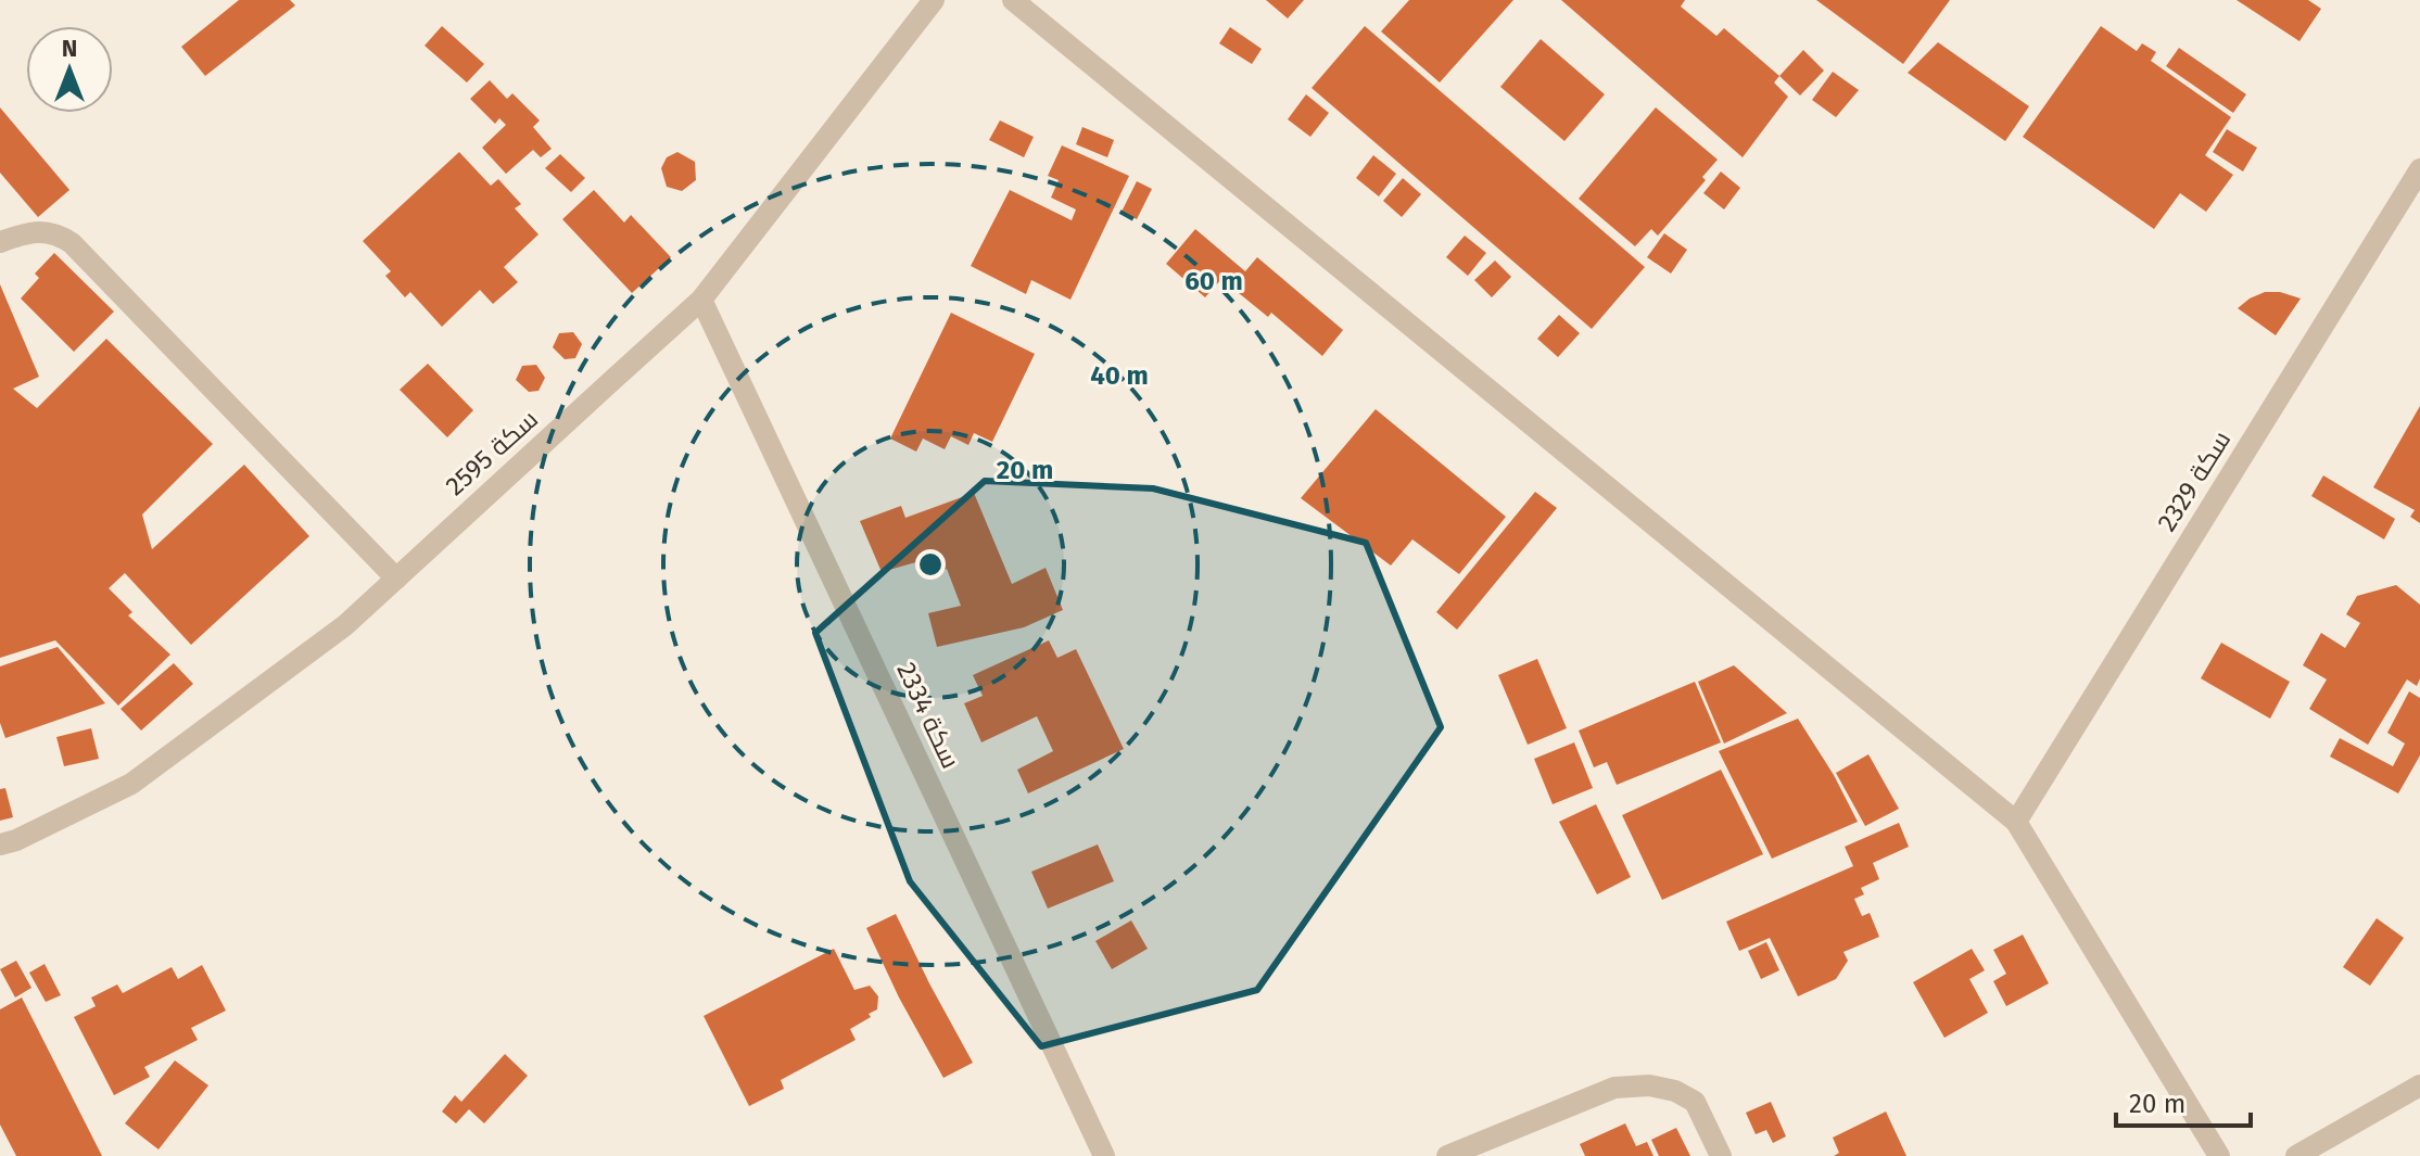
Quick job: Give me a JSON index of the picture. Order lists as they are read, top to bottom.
{
  "streets": {
    "street": ["سكة 2595", "سكة 2329", "سكة 2334"]
  },
  "crossings": [
    ["سكة 2595", "سكة 2334"]
  ],
  "scale_bar": "20 m",
  "north": "top",
  "rings": ["60 m", "40 m", "20 m"]
}
